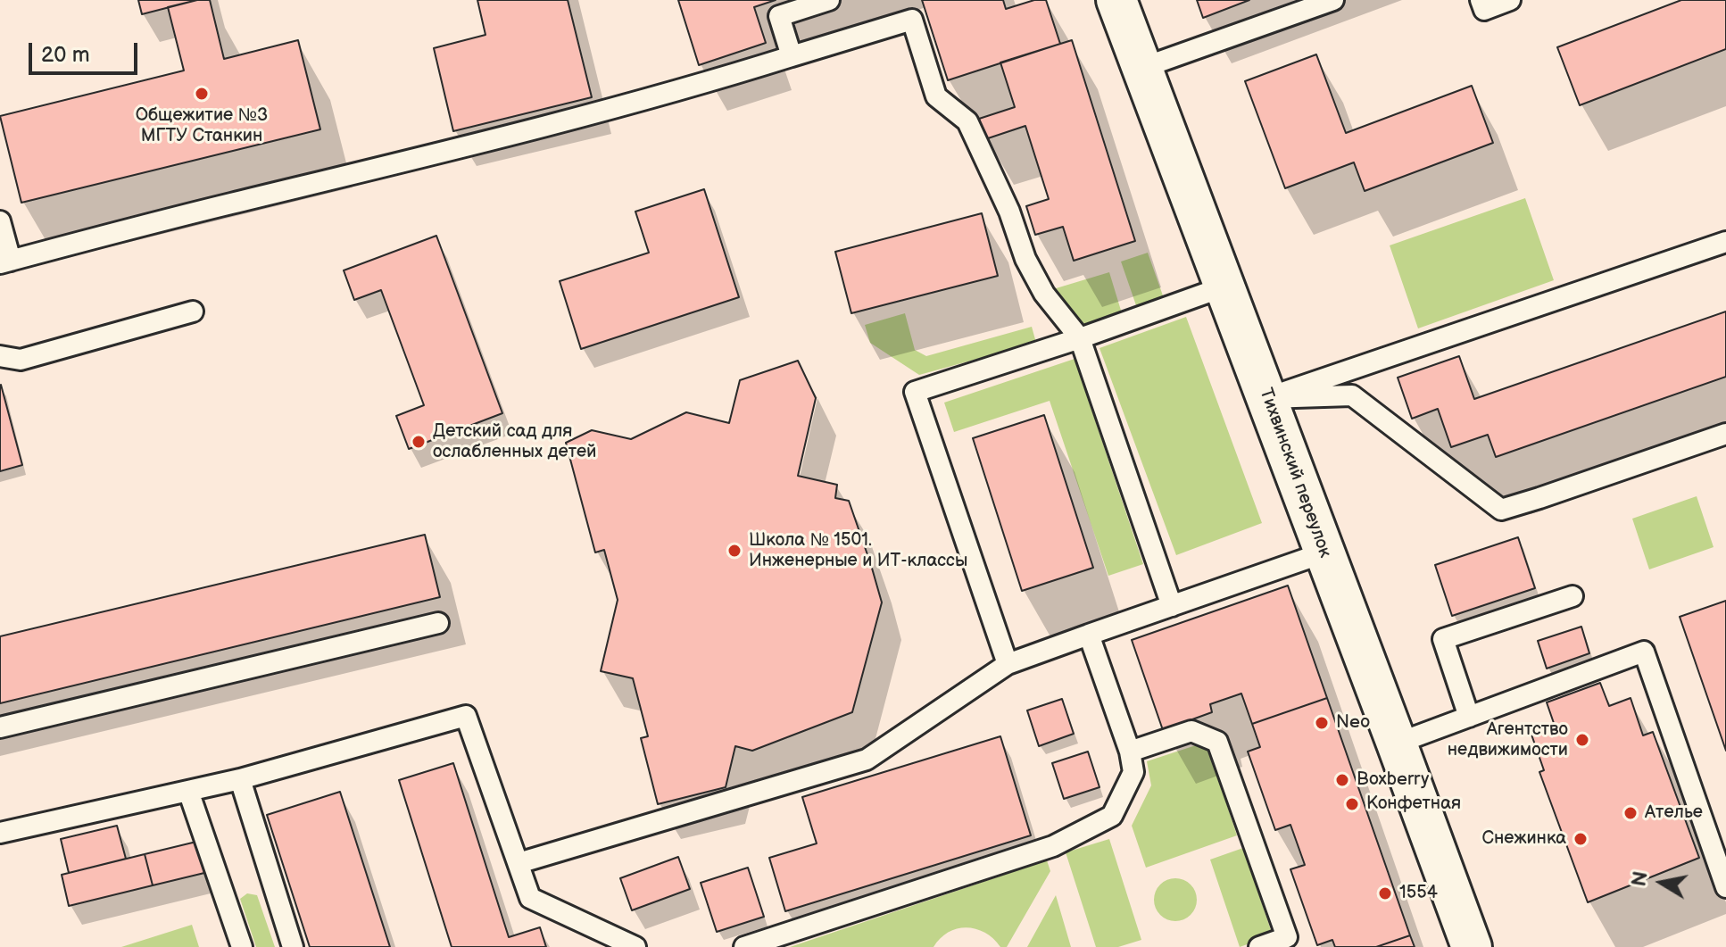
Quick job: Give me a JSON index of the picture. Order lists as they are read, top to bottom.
{
  "streets": {
    "street": ["Тихвинский переулок"]
  },
  "places": [
    "Общежитие №3 МГТУ Станкин",
    "Детский сад для ослабленных детей",
    "Школа № 1501. Инженерные и ИТ-классы",
    "Neo",
    "Агентство недвижимости",
    "Boxberry",
    "Конфетная",
    "Ателье",
    "Снежинка",
    "1554"
  ],
  "scale_bar": "20 m",
  "north": "left"
}
